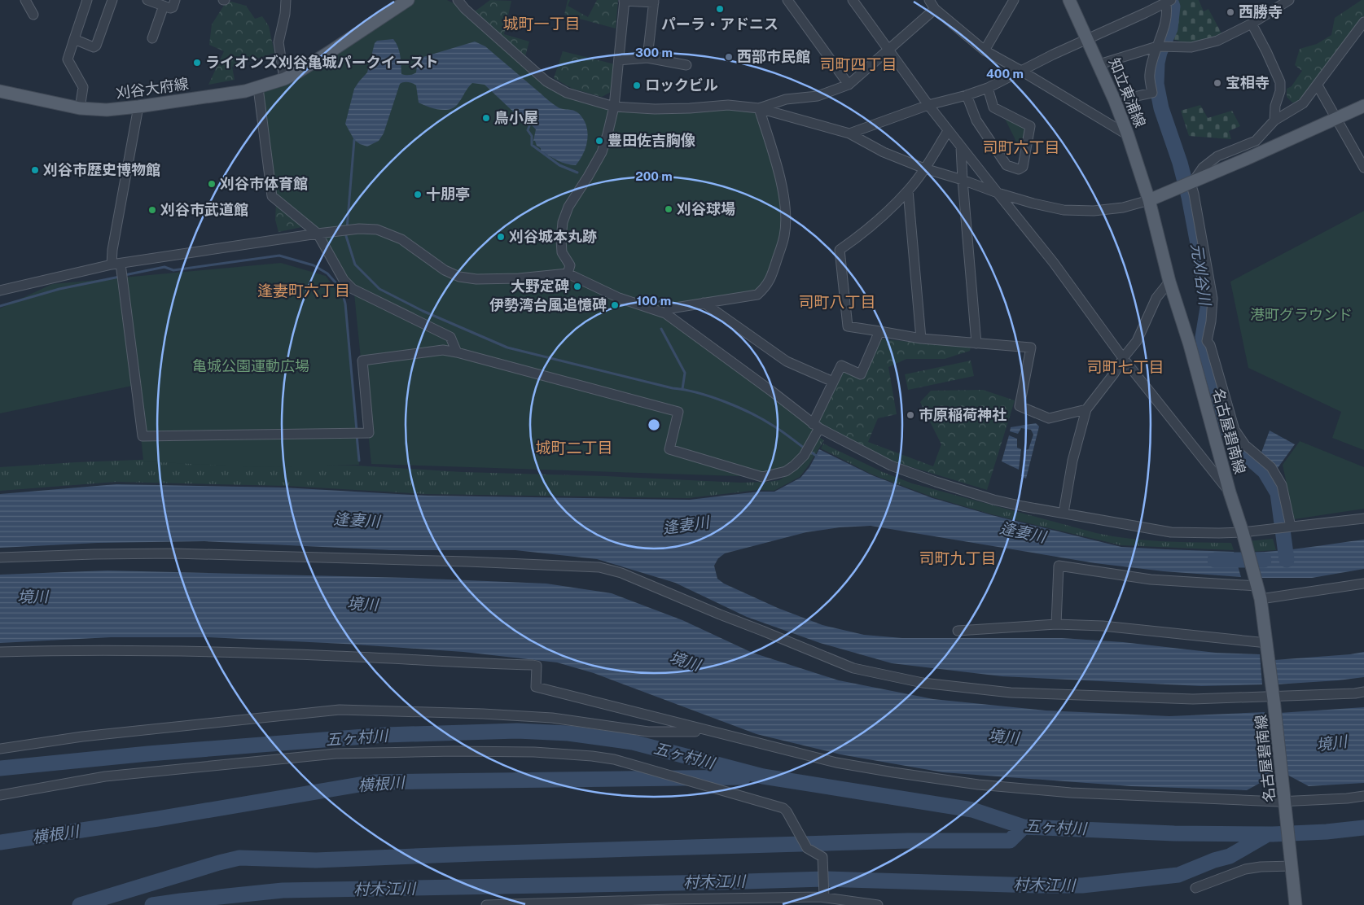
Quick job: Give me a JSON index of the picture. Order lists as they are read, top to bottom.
{
  "streets": {
    "main road": ["刈谷大府線", "知立東浦線", "名古屋碧南線"]
  },
  "crossings": [
    ["知立東浦線", "名古屋碧南線"]
  ],
  "districts": [
    "城町一丁目",
    "司町四丁目",
    "司町六丁目",
    "逢妻町六丁目",
    "司町八丁目",
    "司町七丁目",
    "城町二丁目",
    "司町九丁目"
  ],
  "water": [
    "元刈谷川",
    "逢妻川",
    "境川",
    "五ヶ村川",
    "横根川",
    "村木江川"
  ],
  "parks": ["港町グラウンド", "亀城公園運動広場"],
  "places": [
    "パーラ・アドニス",
    "西勝寺",
    "西部市民館",
    "ライオンズ刈谷亀城パークイースト",
    "宝相寺",
    "ロックビル",
    "鳥小屋",
    "豊田佐吉胸像",
    "刈谷市歴史博物館",
    "刈谷市体育館",
    "十朋亭",
    "刈谷球場",
    "刈谷市武道館",
    "刈谷城本丸跡",
    "大野定碑",
    "伊勢湾台風追憶碑",
    "市原稲荷神社"
  ],
  "rings": [
    "300 m",
    "400 m",
    "200 m",
    "100 m"
  ]
}
